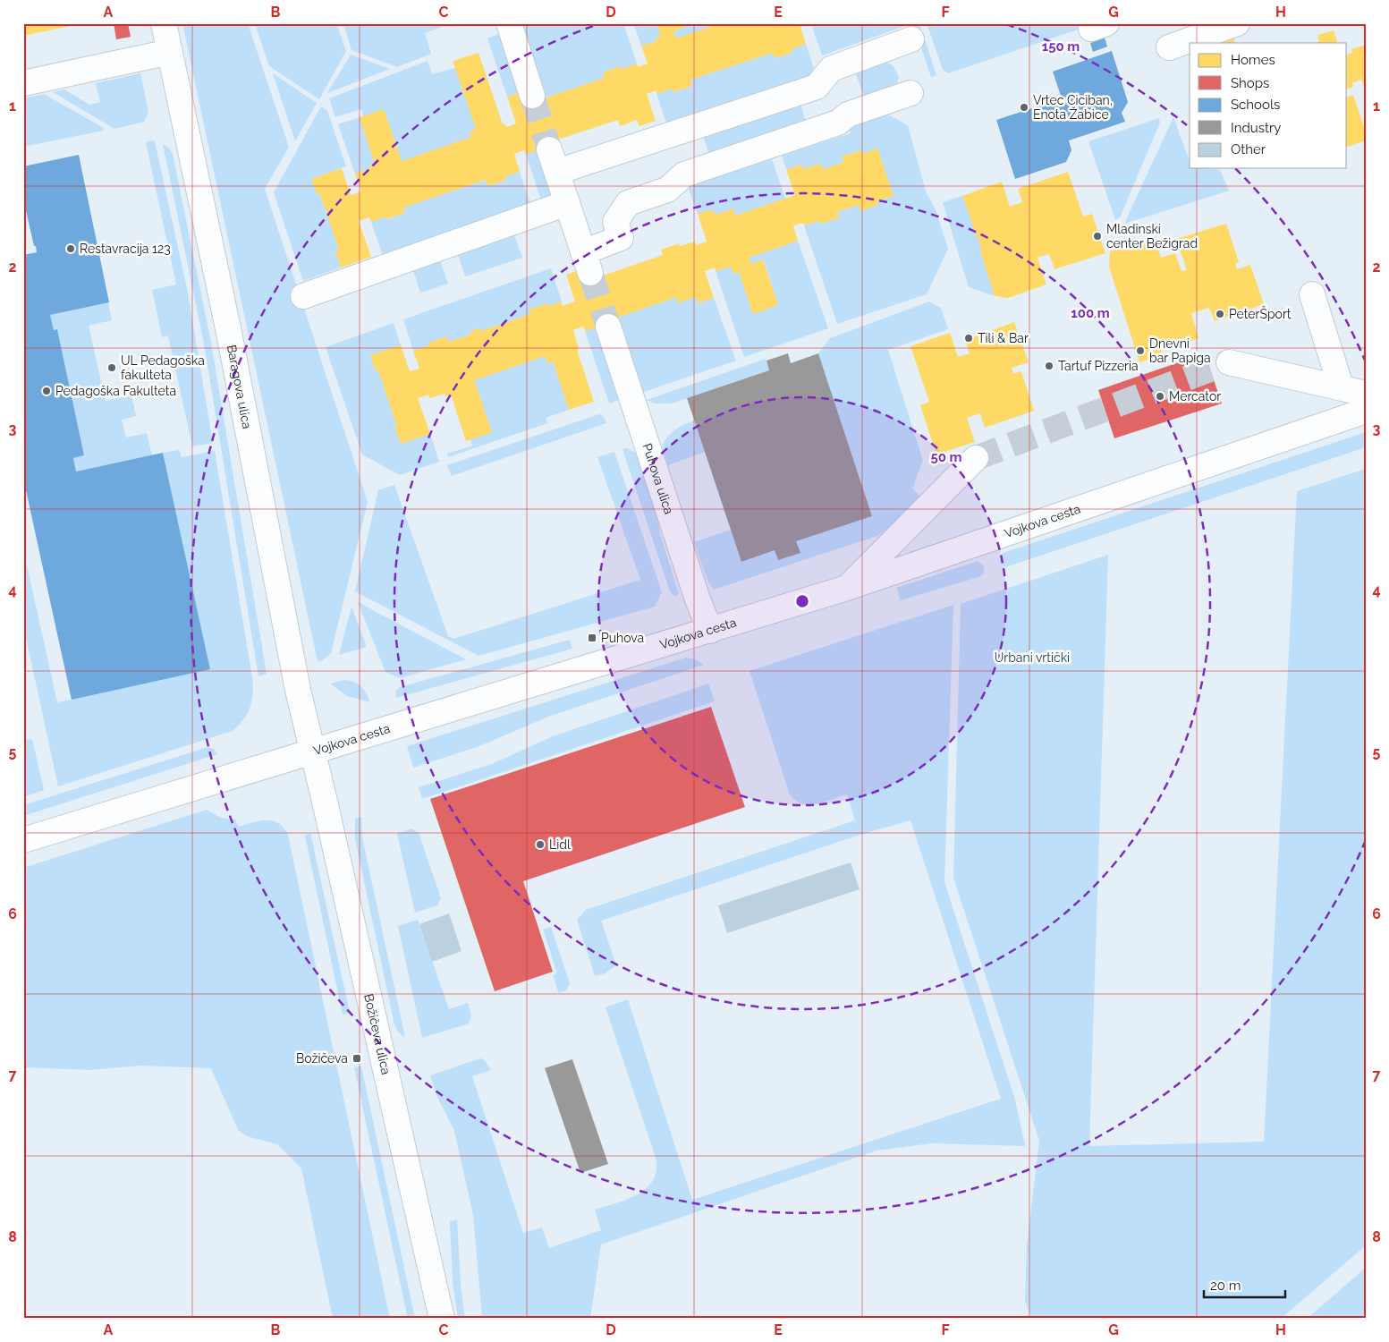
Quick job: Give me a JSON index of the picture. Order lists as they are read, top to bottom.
{
  "streets": {
    "street": [
      "Baragova ulica",
      "Puhova ulica",
      "Vojkova cesta",
      "Božičeva ulica"
    ]
  },
  "crossings": [
    ["Baragova ulica", "Vojkova cesta"],
    ["Baragova ulica", "Božičeva ulica"],
    ["Puhova ulica", "Vojkova cesta"],
    ["Vojkova cesta", "Božičeva ulica"]
  ],
  "parks": ["Urbani vrtički"],
  "places": {
    "other": [
      "Vrtec Ciciban, Enota Žabice",
      "Mladinski center Bežigrad",
      "Restavracija 123",
      "PeterŠport",
      "Tili & Bar",
      "Dnevni bar Papiga",
      "Tartuf Pizzeria",
      "UL Pedagoška fakulteta",
      "Pedagoška Fakulteta",
      "Mercator",
      "Lidl"
    ],
    "transit": ["Puhova", "Božičeva"]
  },
  "legend": [
    "Homes",
    "Shops",
    "Schools",
    "Industry",
    "Other"
  ],
  "scale_bar": "20 m",
  "grid": {
    "columns": [
      "A",
      "B",
      "C",
      "D",
      "E",
      "F",
      "G",
      "H"
    ],
    "rows": [
      "1",
      "2",
      "3",
      "4",
      "5",
      "6",
      "7",
      "8"
    ]
  },
  "rings": ["150 m", "100 m", "50 m"]
}
